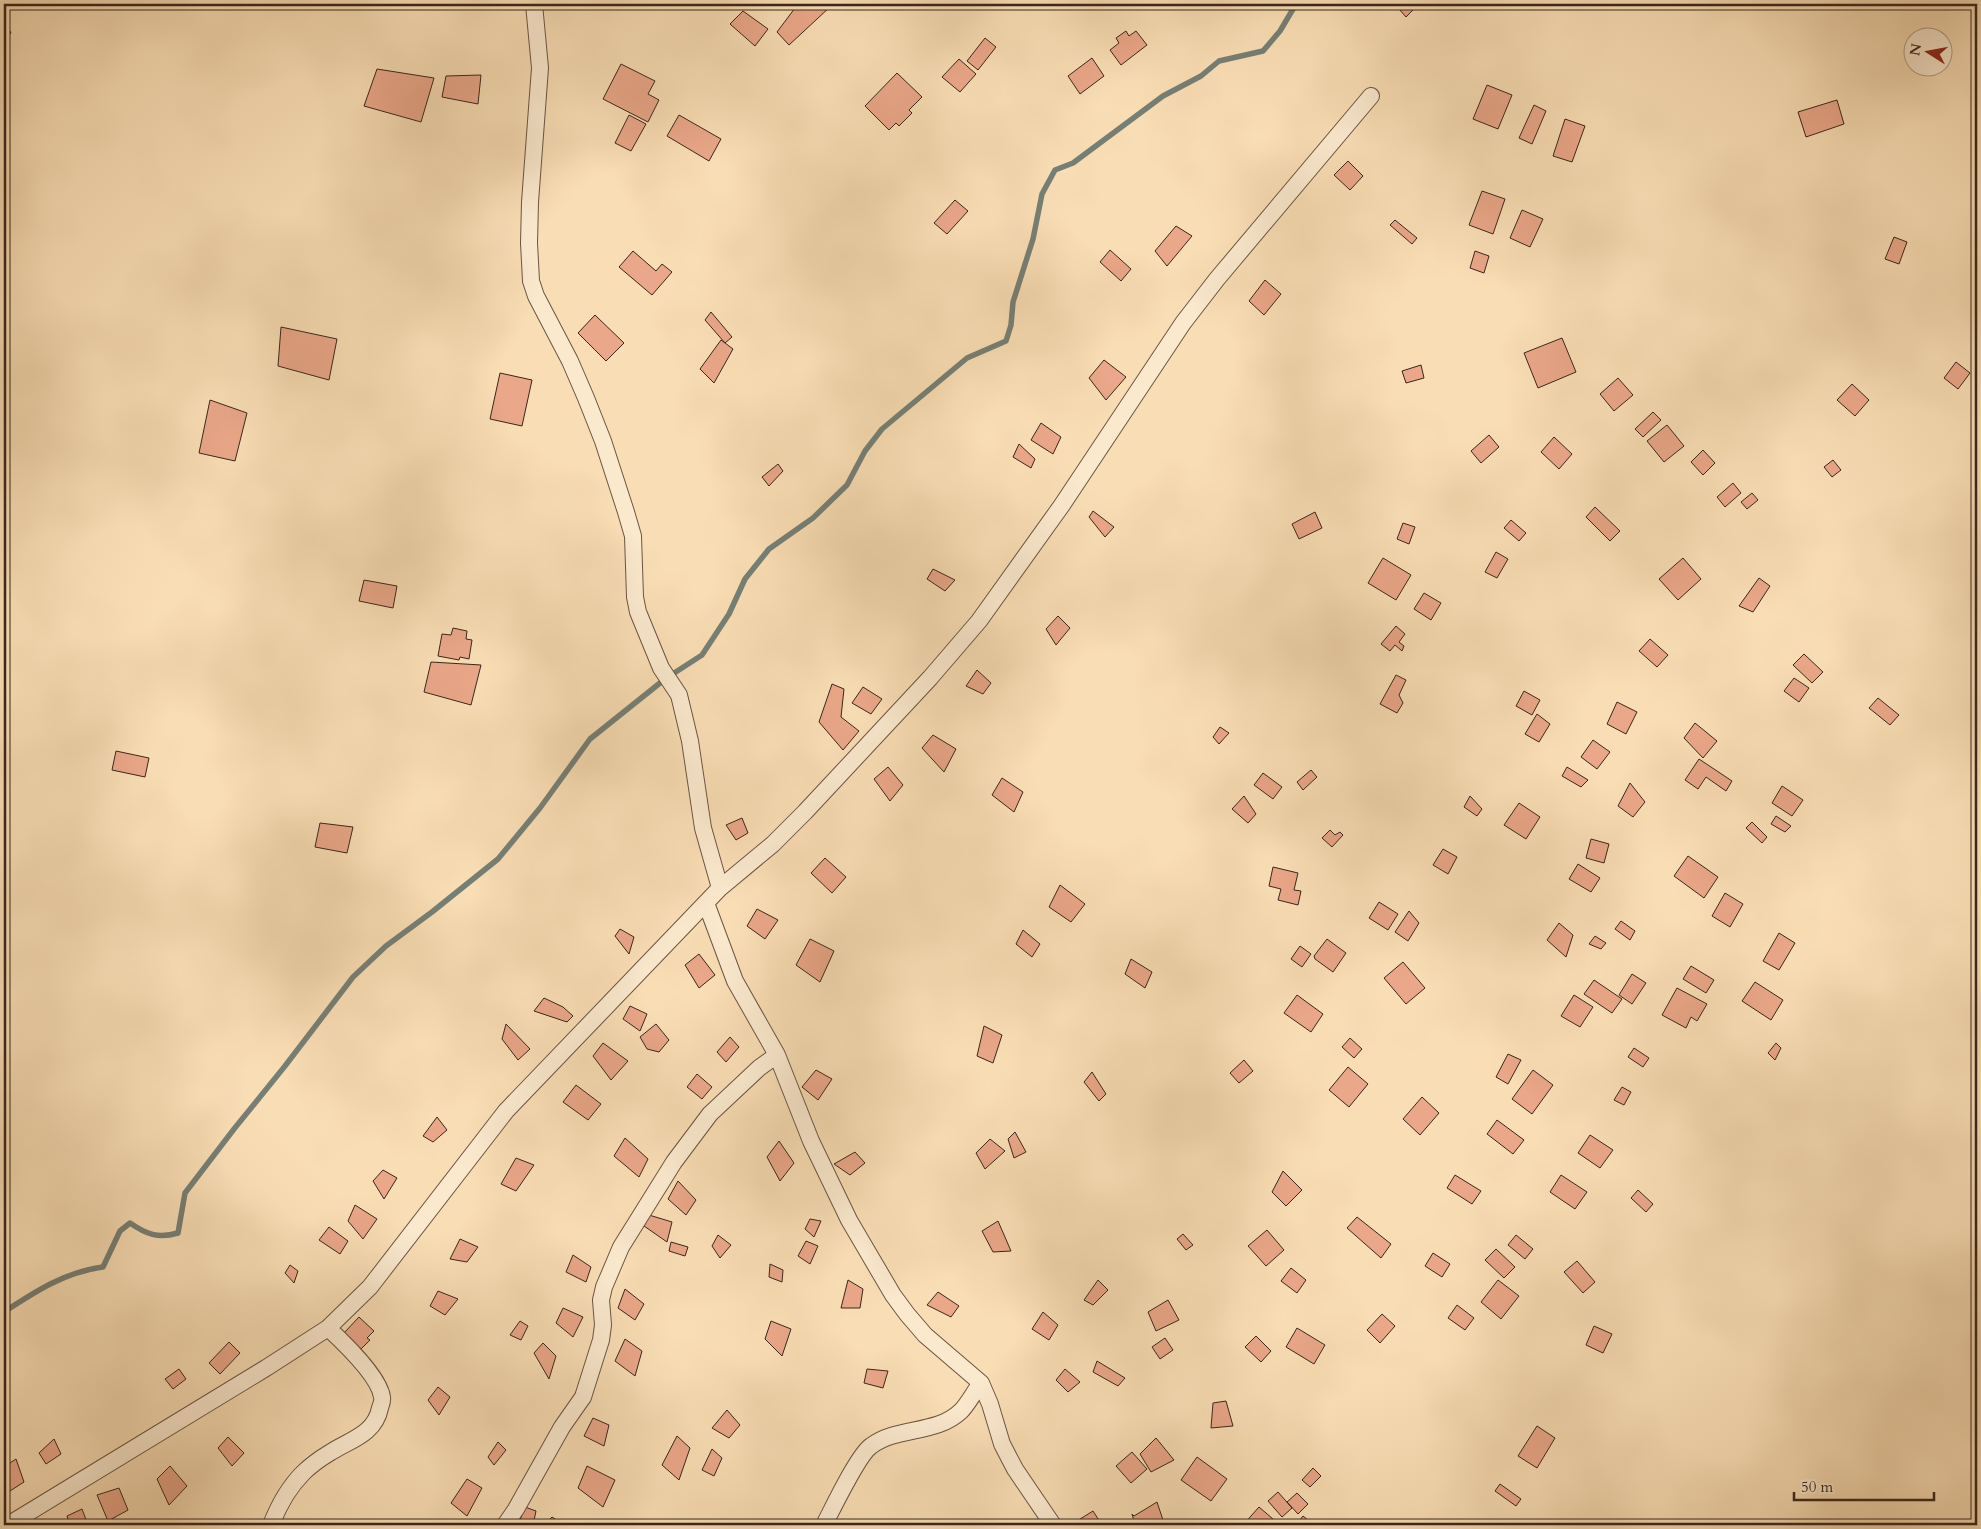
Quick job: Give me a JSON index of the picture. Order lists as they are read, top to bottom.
{
  "scale_bar": "50 m",
  "north": "left"
}
